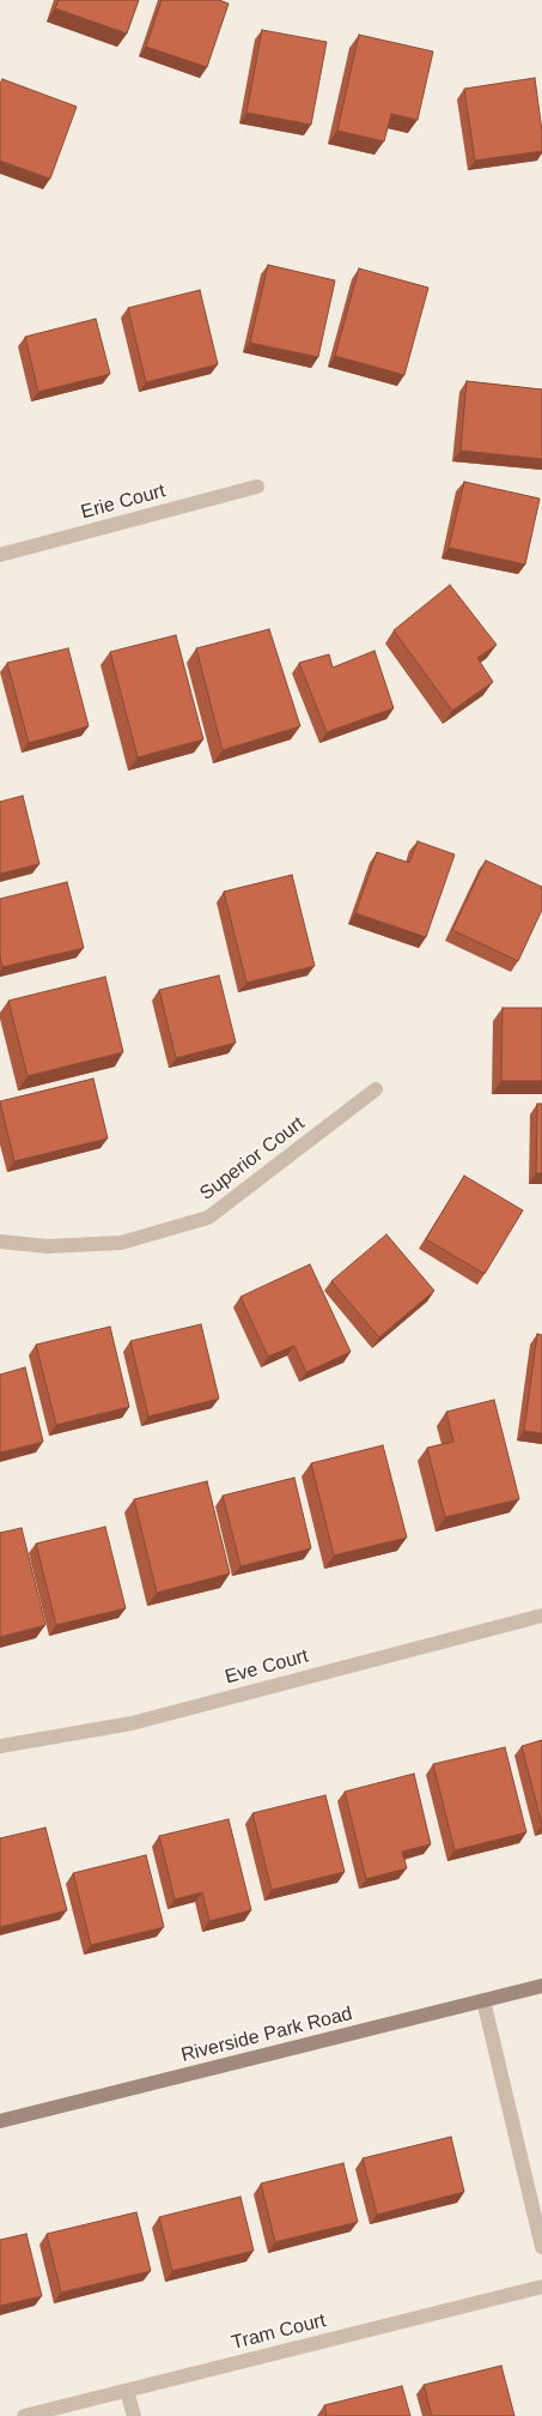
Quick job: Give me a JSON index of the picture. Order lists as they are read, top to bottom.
{
  "streets": {
    "street": [
      "Erie Court",
      "Superior Court",
      "Eve Court",
      "Riverside Park Road",
      "Tram Court"
    ]
  }
}
